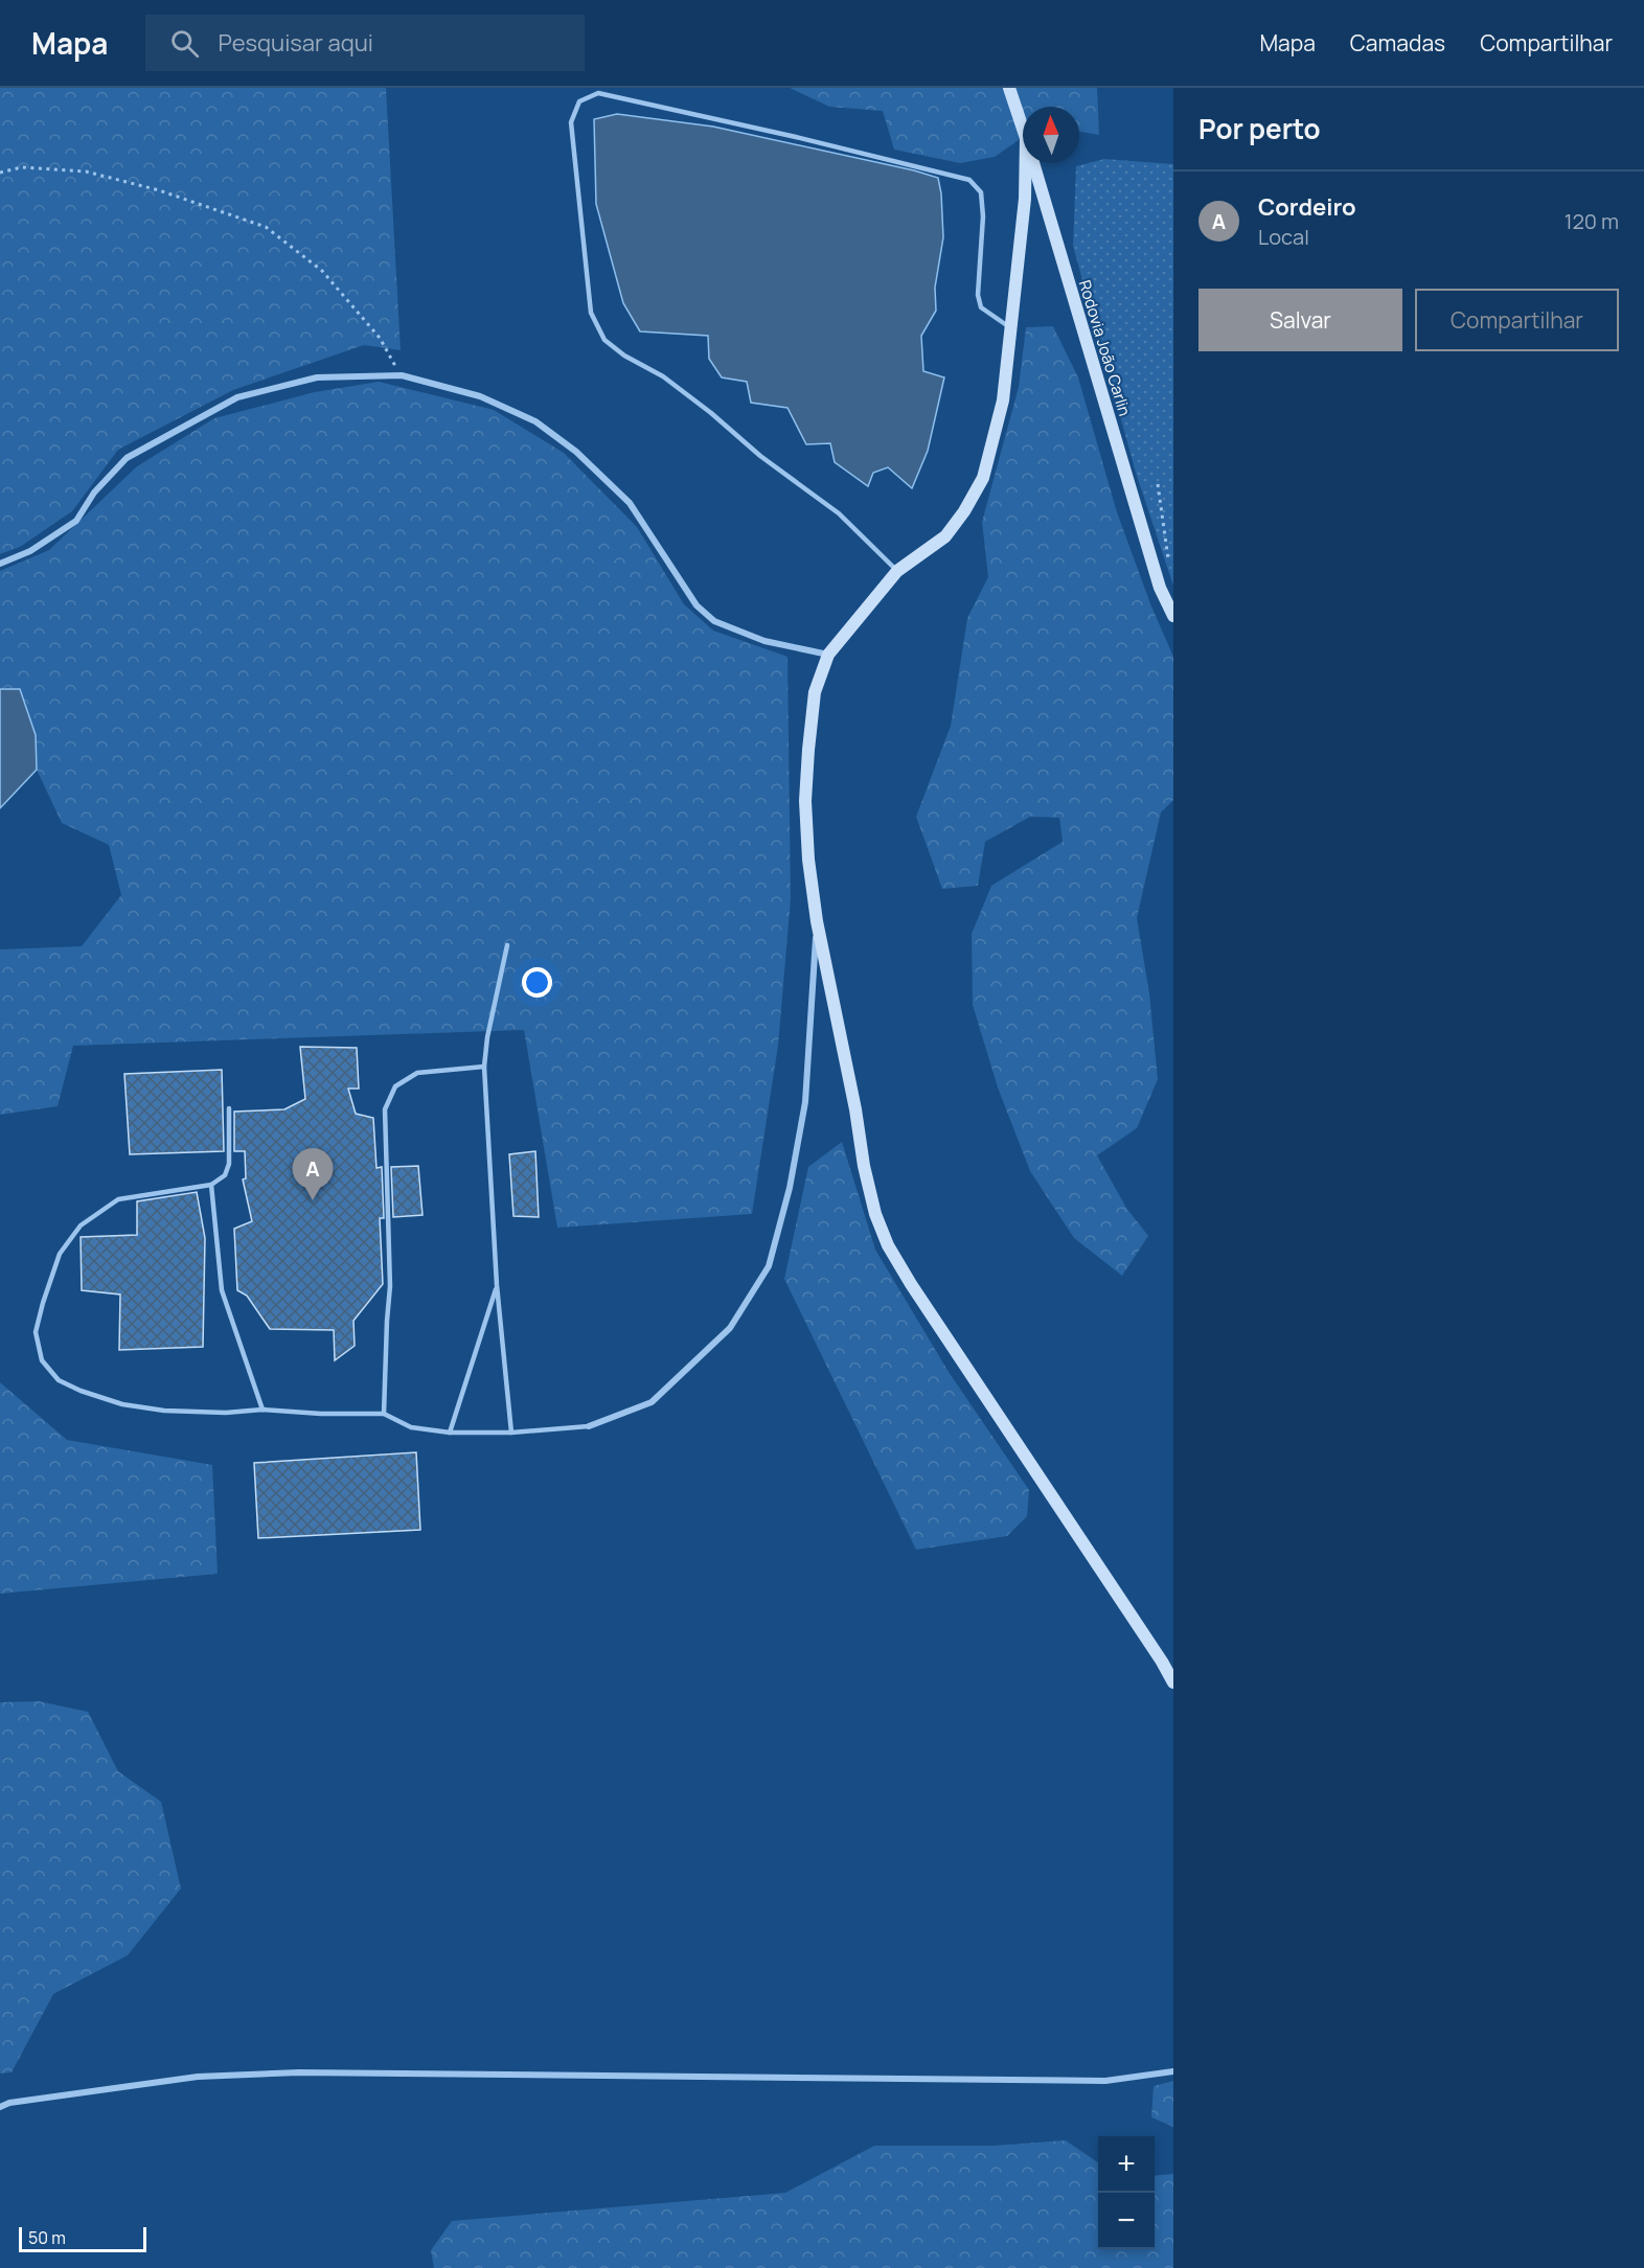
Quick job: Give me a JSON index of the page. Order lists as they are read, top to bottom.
{
  "streets": {
    "street": ["Rodovia João Carlin"]
  },
  "scale_bar": "50 m",
  "north": "top",
  "page": {
    "header": "Mapa",
    "search": "Pesquisar aqui",
    "nav": ["Mapa", "Camadas", "Compartilhar"],
    "heading": "Por perto",
    "list": [
      {
        "mark": "A",
        "name": "Cordeiro",
        "note": "Local",
        "value": "120 m"
      }
    ],
    "buttons": ["Salvar", "Compartilhar"],
    "pins": "A",
    "map_buttons": ["+", "−"],
    "scale": "50 m"
  }
}
